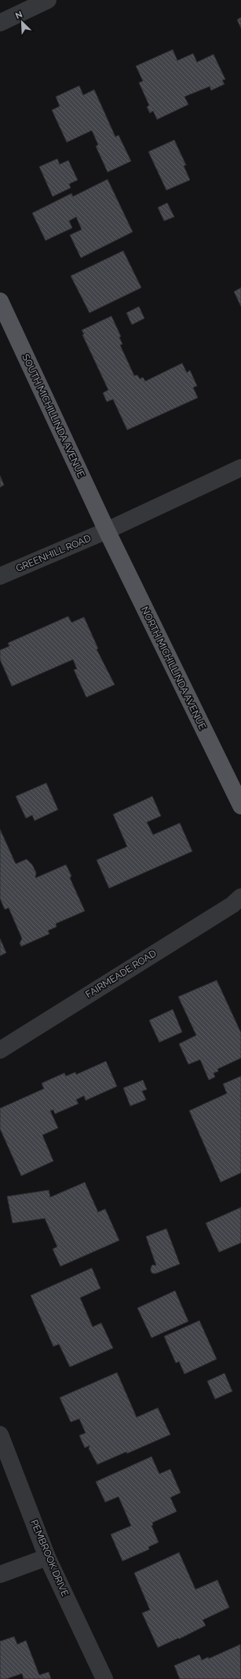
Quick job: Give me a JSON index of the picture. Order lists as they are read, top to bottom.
{
  "streets": {
    "main road": ["SOUTH MICHILLINDA AVENUE", "NORTH MICHILLINDA AVENUE"],
    "street": ["GREENHILL ROAD", "FAIRMEADE ROAD", "PEMBROOK DRIVE"]
  },
  "crossings": [
    ["SOUTH MICHILLINDA AVENUE", "GREENHILL ROAD"],
    ["SOUTH MICHILLINDA AVENUE", "NORTH MICHILLINDA AVENUE"],
    ["GREENHILL ROAD", "NORTH MICHILLINDA AVENUE"]
  ],
  "north": "top left"
}
